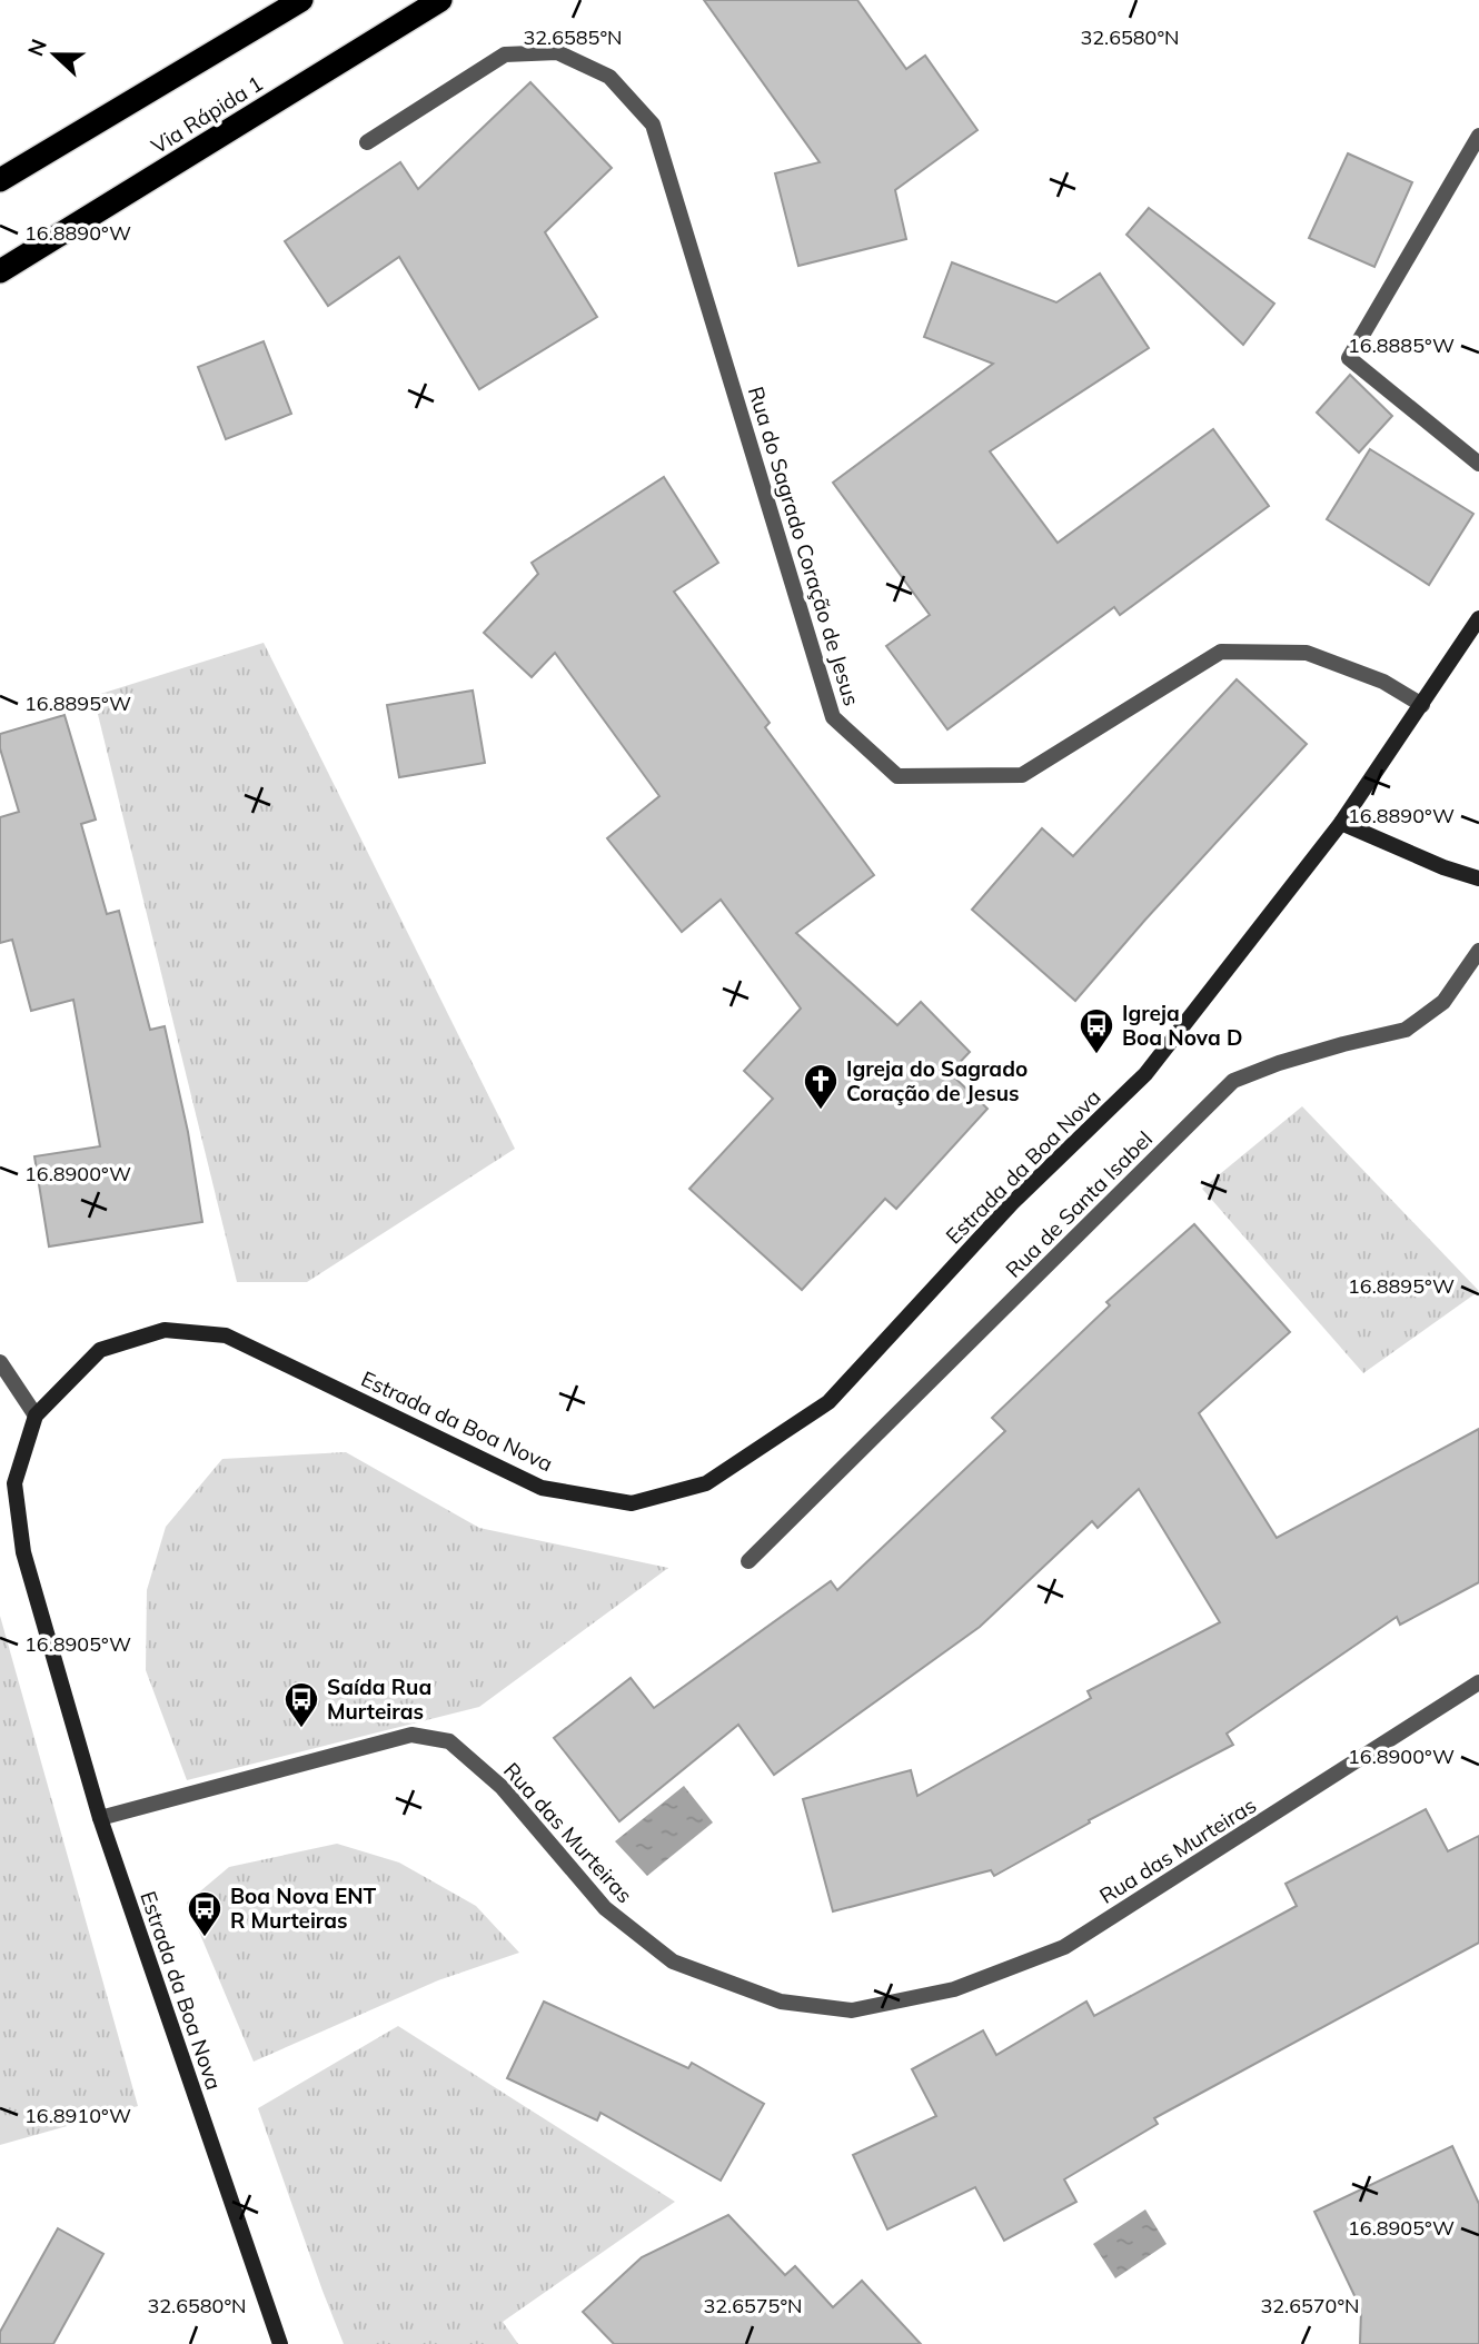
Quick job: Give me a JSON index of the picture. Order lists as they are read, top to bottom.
{
  "streets": {
    "highway": ["Via Rápida 1"],
    "main road": ["Estrada da Boa Nova"],
    "street": ["Rua do Sagrado Coração de Jesus", "Rua de Santa Isabel", "Rua das Murteiras"]
  },
  "crossings": [
    ["Rua do Sagrado Coração de Jesus", "Estrada da Boa Nova"],
    ["Estrada da Boa Nova", "Rua das Murteiras"]
  ],
  "places": {
    "bus stop": ["Igreja Boa Nova D", "Saída Rua Murteiras", "Boa Nova ENT R Murteiras"],
    "church": ["Igreja do Sagrado Coração de Jesus"]
  },
  "north": "left",
  "coordinates": [
    "32.6585°N",
    "32.6580°N",
    "16.8890°W",
    "16.8885°W",
    "16.8895°W",
    "16.8900°W",
    "16.8905°W",
    "16.8910°W",
    "32.6575°N",
    "32.6570°N"
  ]
}
